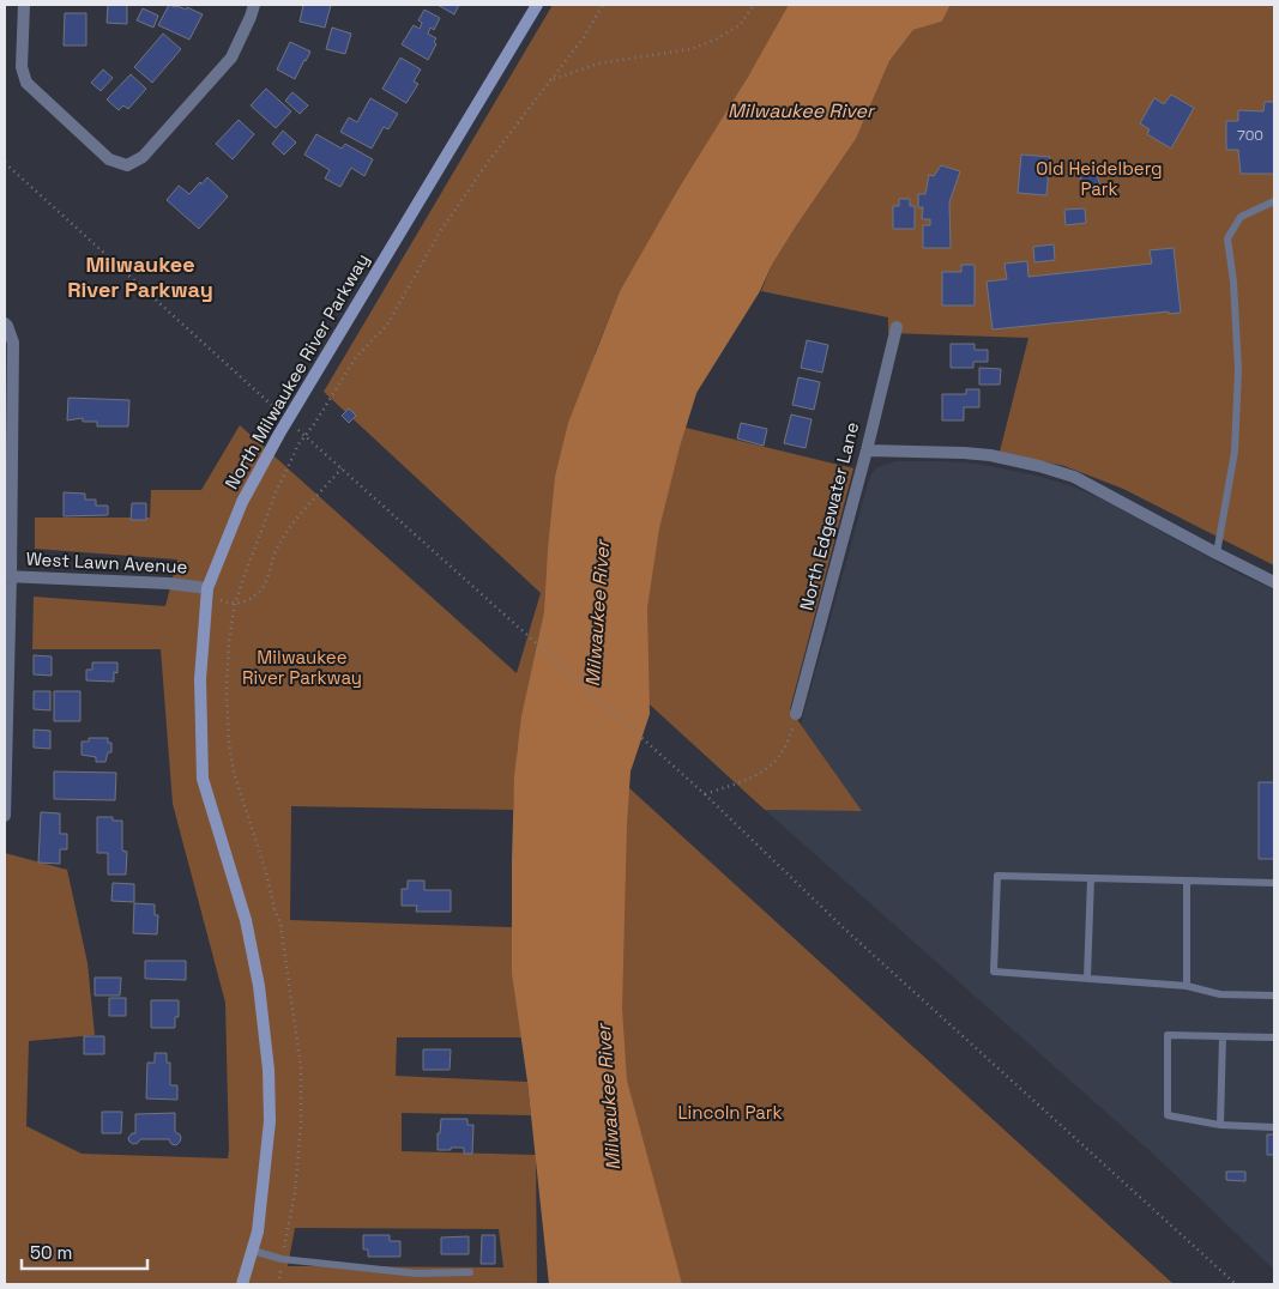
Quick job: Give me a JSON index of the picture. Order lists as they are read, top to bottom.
{
  "streets": {
    "street": ["North Milwaukee River Parkway", "North Edgewater Lane", "West Lawn Avenue"]
  },
  "crossings": [
    ["North Milwaukee River Parkway", "West Lawn Avenue"]
  ],
  "districts": ["Milwaukee River Parkway"],
  "water": ["Milwaukee River"],
  "parks": ["Old Heidelberg Park", "Milwaukee River Parkway", "Lincoln Park"],
  "house_numbers": ["700"],
  "scale_bar": "50 m"
}
